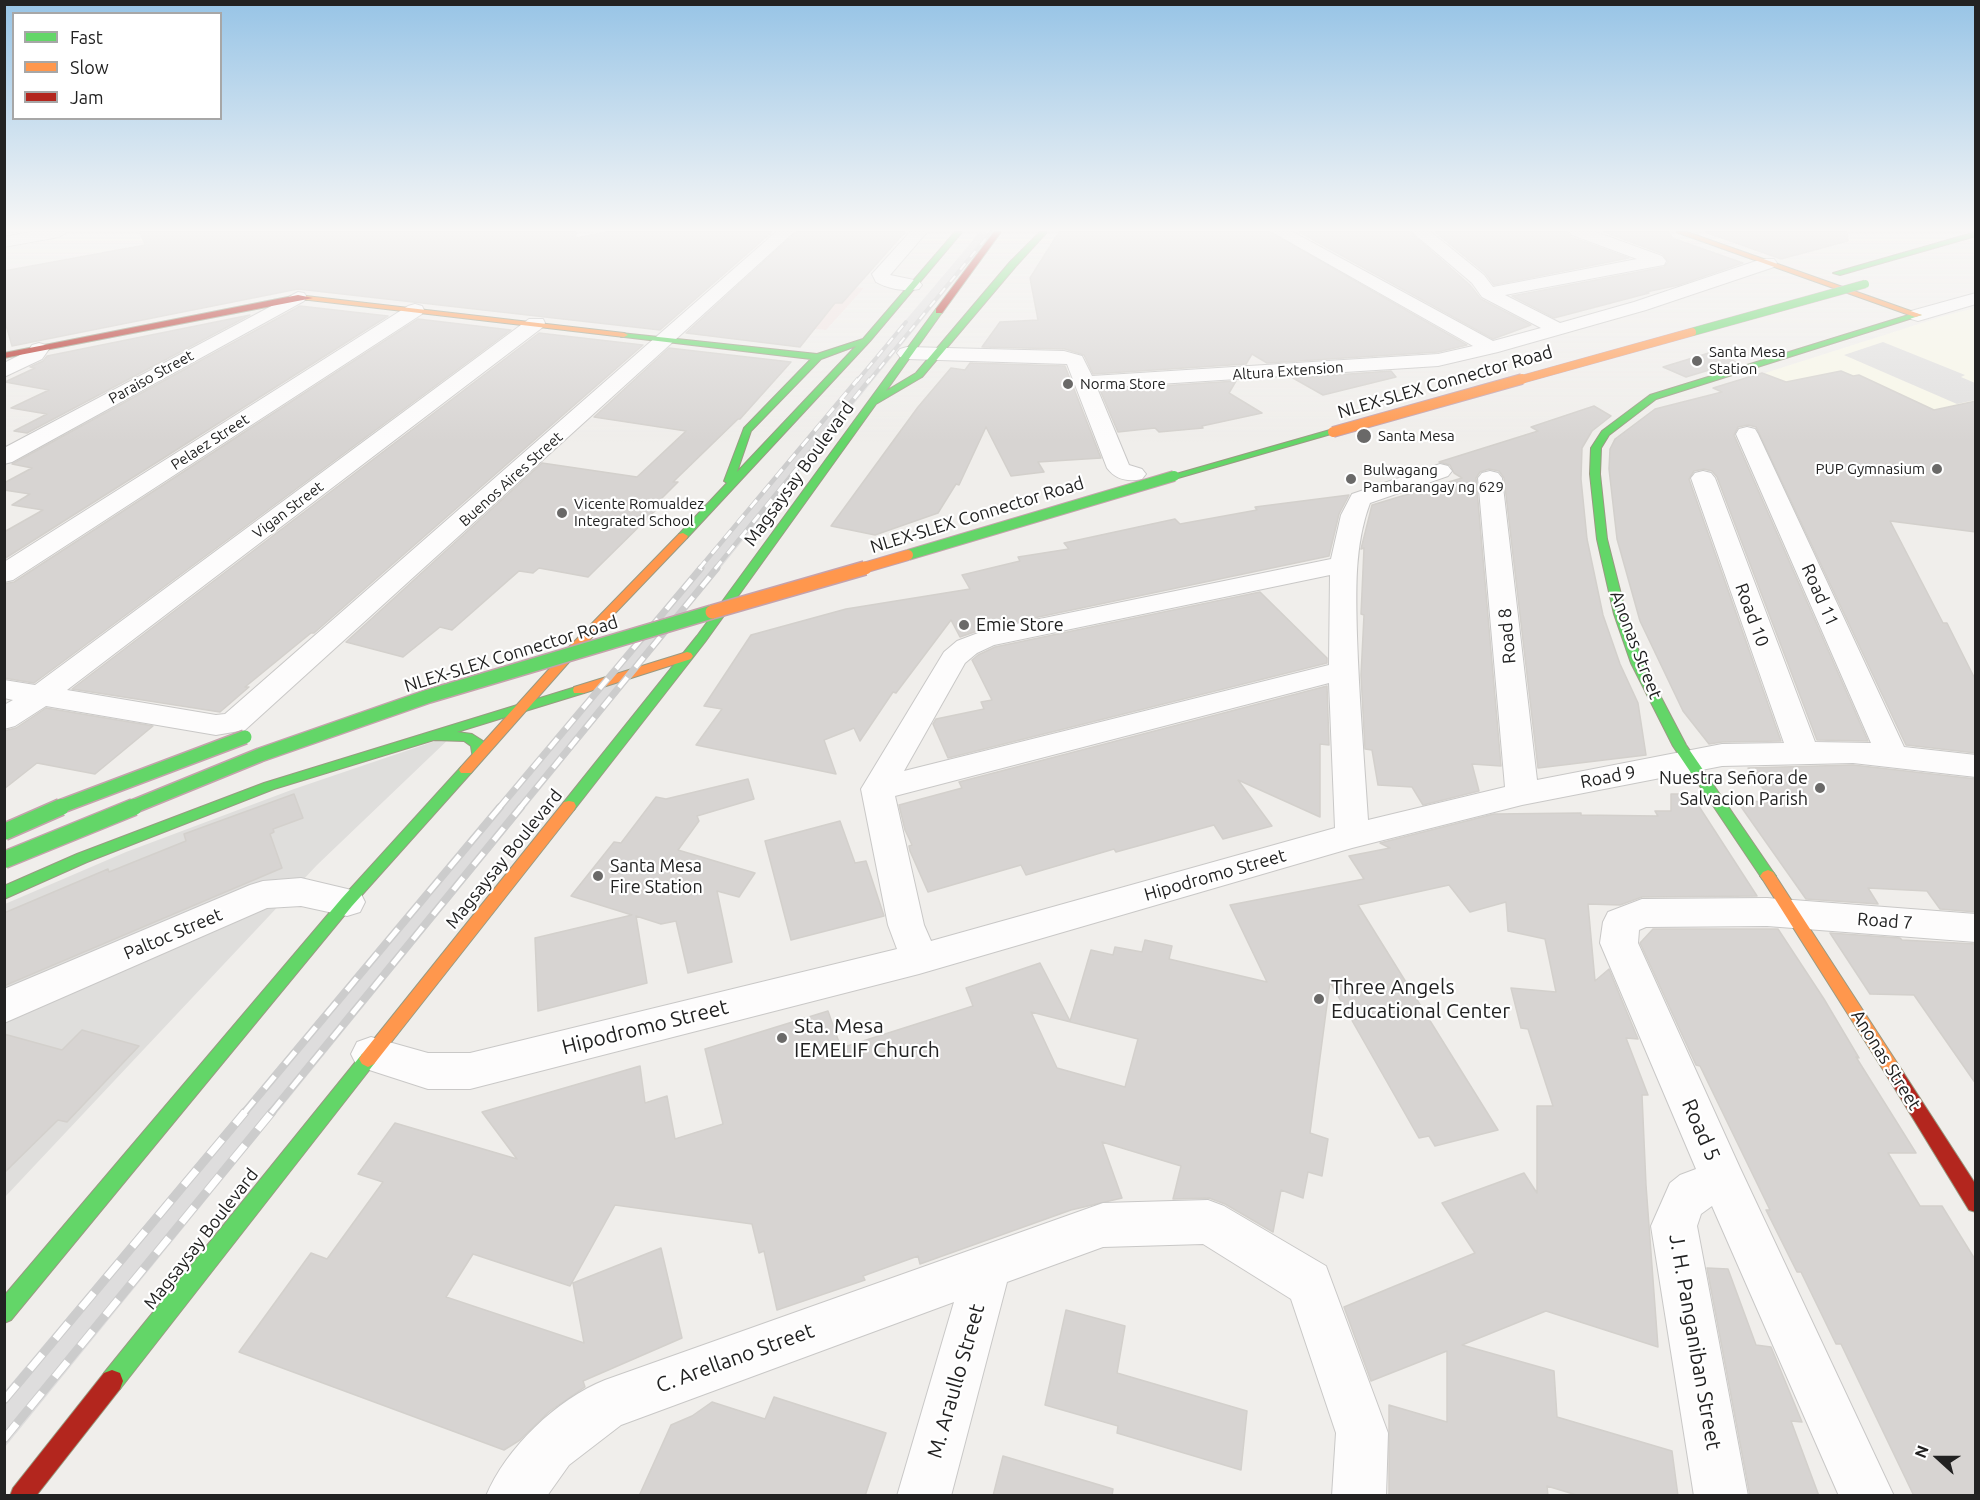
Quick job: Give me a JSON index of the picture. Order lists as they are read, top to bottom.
{
  "streets": {
    "main road": ["NLEX-SLEX Connector Road", "Magsaysay Boulevard", "Anonas Street"],
    "street": [
      "Altura Extension",
      "Paraiso Street",
      "Pelaez Street",
      "Buenos Aires Street",
      "Vigan Street",
      "Road 11",
      "Road 10",
      "Road 8",
      "Road 9",
      "Hipodromo Street",
      "Road 7",
      "Paltoc Street",
      "Road 5",
      "J. H. Panganiban Street",
      "C. Arellano Street",
      "M. Araullo Street"
    ]
  },
  "crossings": [
    ["Magsaysay Boulevard", "Hipodromo Street"],
    ["Magsaysay Boulevard", "Paltoc Street"],
    ["Road 11", "Road 9"],
    ["Road 10", "Road 9"],
    ["Road 8", "Road 9"],
    ["Anonas Street", "Road 9"],
    ["Anonas Street", "Road 7"],
    ["Anonas Street", "Road 5"],
    ["Road 9", "Hipodromo Street"],
    ["Road 7", "Road 5"],
    ["Road 5", "J. H. Panganiban Street"],
    ["C. Arellano Street", "M. Araullo Street"]
  ],
  "places": [
    "Santa Mesa Station",
    "Norma Store",
    "Santa Mesa",
    "PUP Gymnasium",
    "Bulwagang Pambarangay ng 629",
    "Vicente Romualdez Integrated School",
    "Emie Store",
    "Nuestra Señora de Salvacion Parish",
    "Santa Mesa Fire Station",
    "Three Angels Educational Center",
    "Sta. Mesa IEMELIF Church"
  ],
  "legend": ["Fast", "Slow", "Jam"],
  "north": "left"
}
